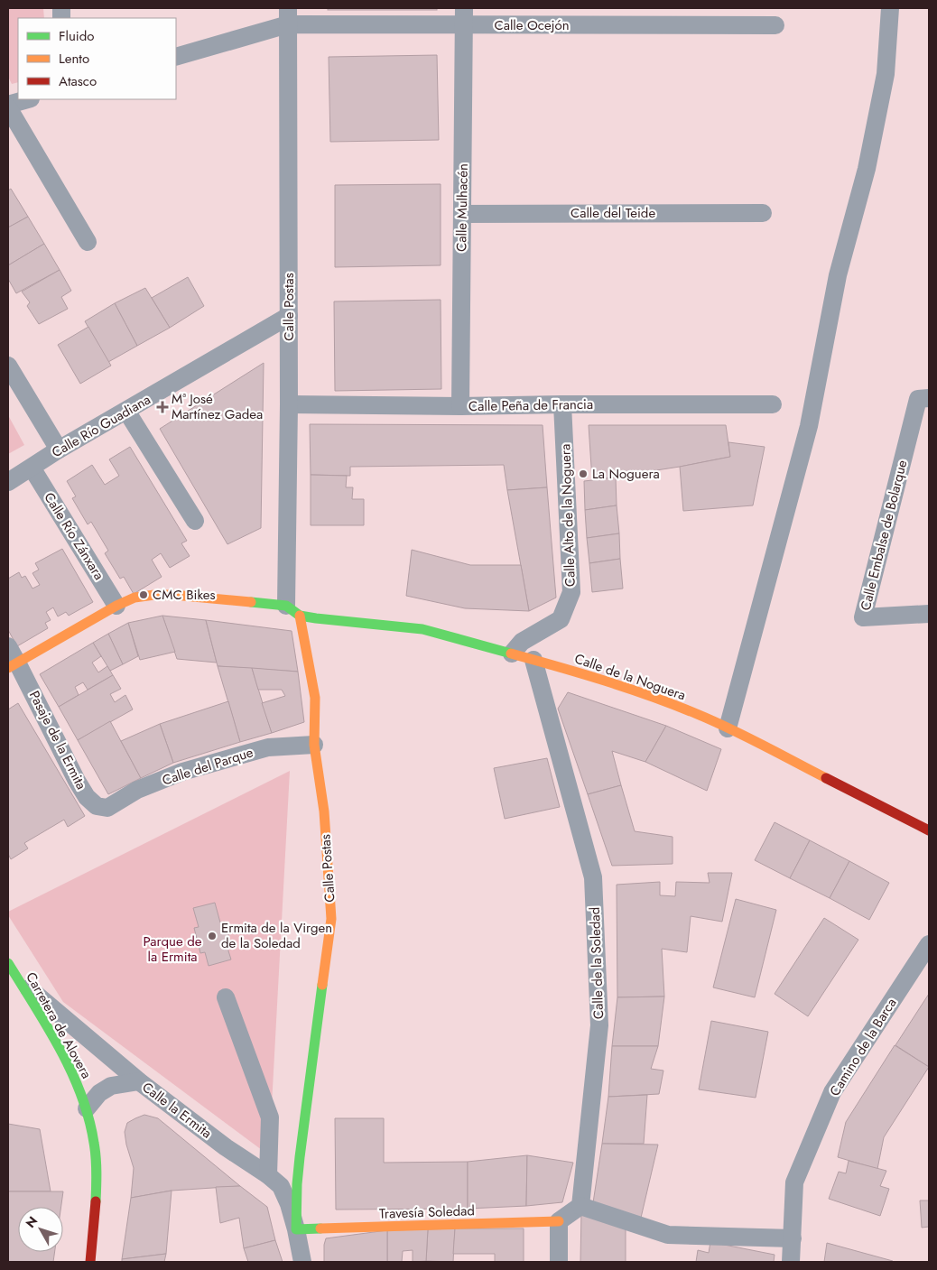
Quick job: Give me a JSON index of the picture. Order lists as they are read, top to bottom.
{
  "streets": {
    "street": [
      "Calle Ocejón",
      "Calle Mulhacén",
      "Calle del Teide",
      "Calle Postas",
      "Calle Peña de Francia",
      "Calle Río Guadiana",
      "Calle Alto de la Noguera",
      "Calle Embalse de Bolarque",
      "Calle Río Zánxara",
      "Calle de la Noguera",
      "Pasaje de la Ermita",
      "Calle del Parque",
      "Calle de la Soledad",
      "Carretera de Alovera",
      "Camino de la Barca",
      "Calle la Ermita",
      "Travesía Soledad"
    ]
  },
  "crossings": [
    ["Calle Ocejón", "Calle Mulhacén"],
    ["Calle Ocejón", "Calle Postas"],
    ["Calle Mulhacén", "Calle del Teide"],
    ["Calle Mulhacén", "Calle Peña de Francia"],
    ["Calle Postas", "Calle Peña de Francia"],
    ["Calle Postas", "Calle Río Guadiana"],
    ["Calle Postas", "Calle de la Noguera"],
    ["Calle Postas", "Calle del Parque"],
    ["Calle Postas", "Calle la Ermita"],
    ["Calle Postas", "Travesía Soledad"],
    ["Calle Peña de Francia", "Calle Alto de la Noguera"],
    ["Calle Río Guadiana", "Calle Río Zánxara"],
    ["Calle Alto de la Noguera", "Calle de la Noguera"],
    ["Calle Río Zánxara", "Calle de la Noguera"],
    ["Calle de la Noguera", "Pasaje de la Ermita"],
    ["Calle de la Noguera", "Calle de la Soledad"],
    ["Pasaje de la Ermita", "Calle del Parque"],
    ["Carretera de Alovera", "Calle la Ermita"],
    ["Calle la Ermita", "Travesía Soledad"]
  ],
  "parks": ["Parque de la Ermita"],
  "places": {
    "health": ["Mª José Martínez Gadea"],
    "other": ["La Noguera", "CMC Bikes", "Ermita de la Virgen de la Soledad"]
  },
  "legend": ["Fluido", "Lento", "Atasco"],
  "north": "top left"
}
